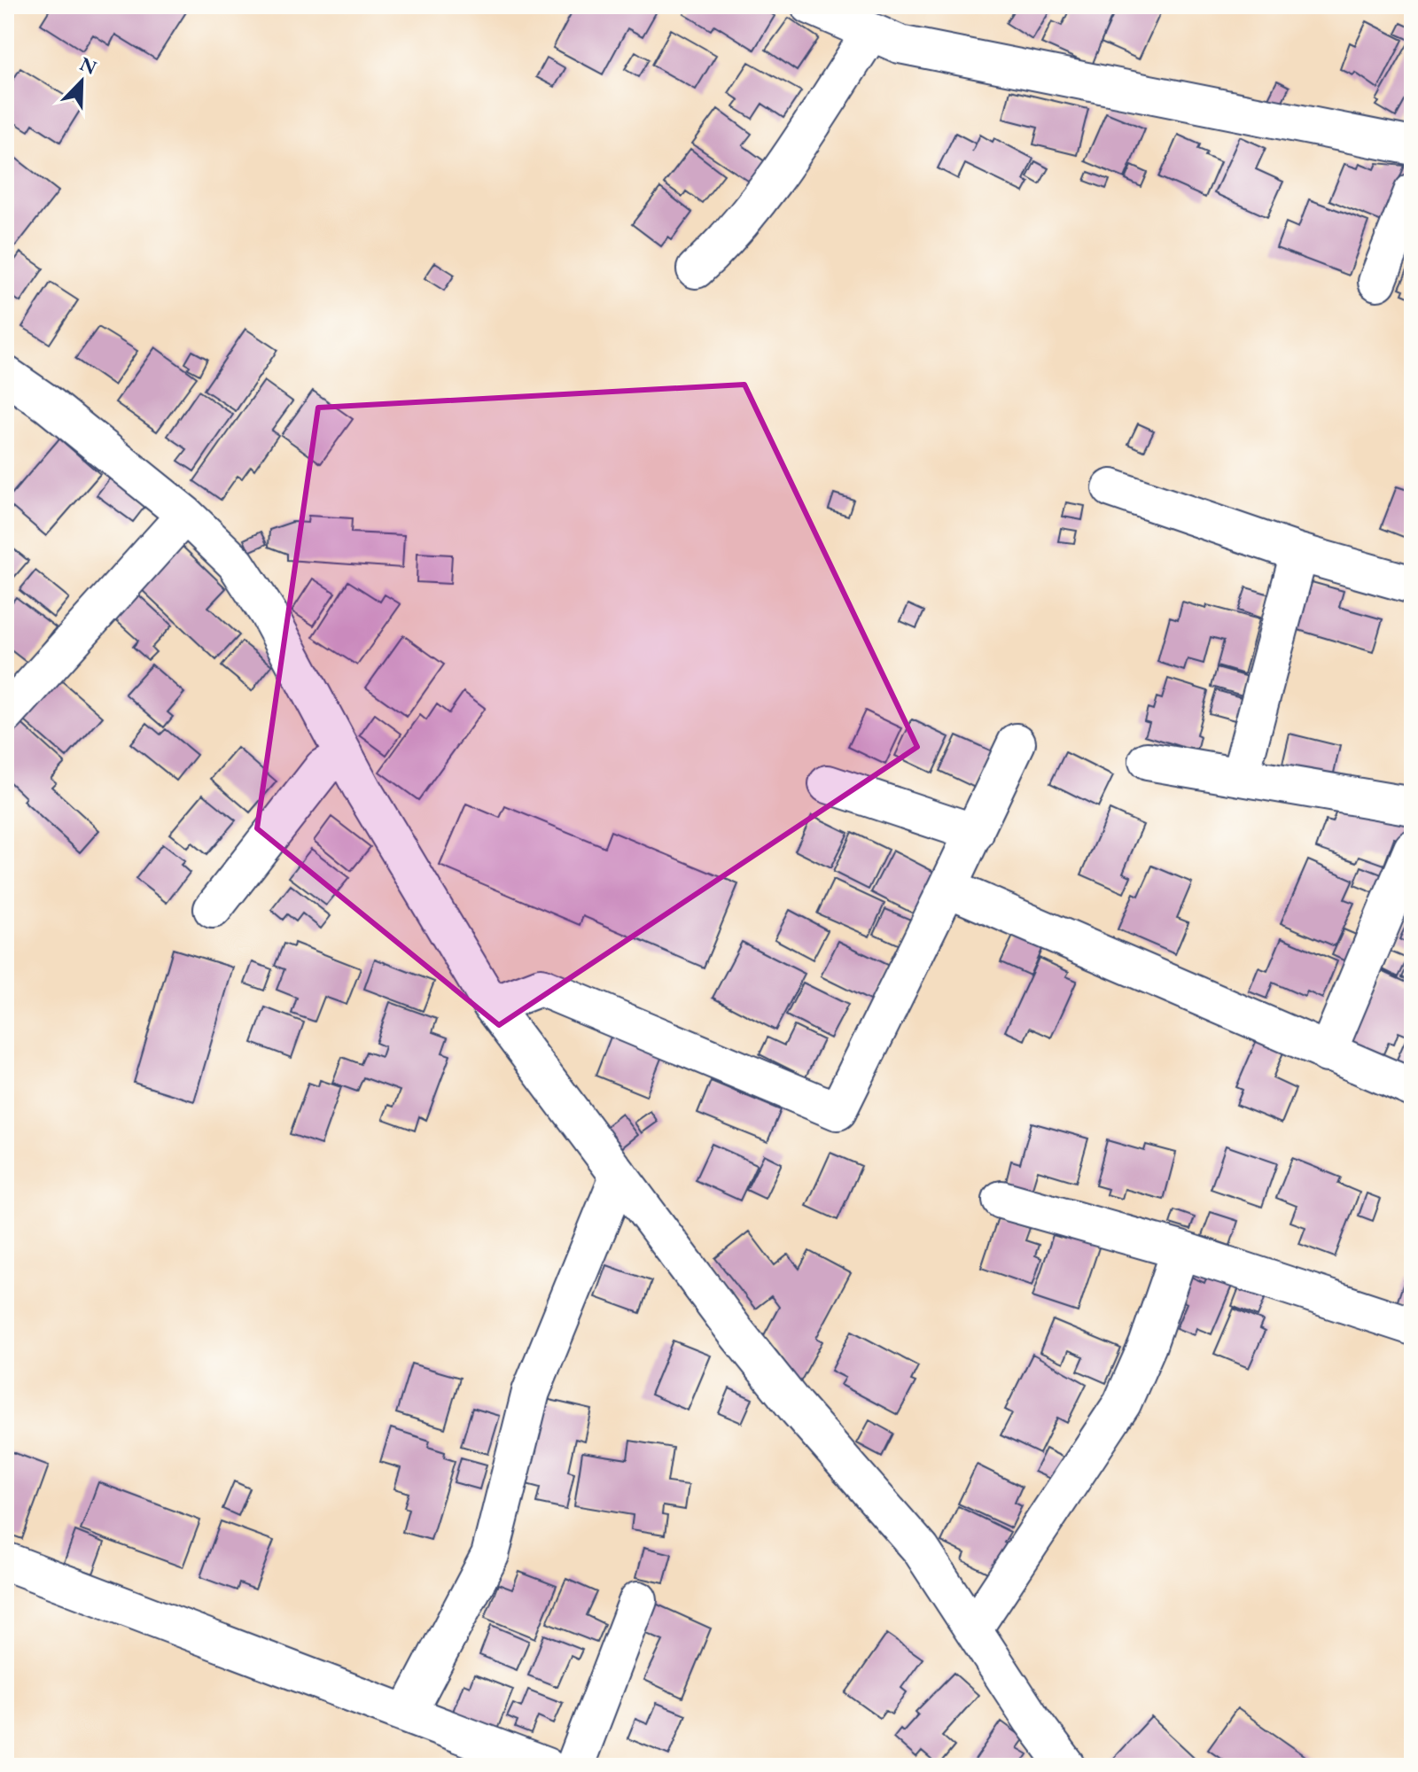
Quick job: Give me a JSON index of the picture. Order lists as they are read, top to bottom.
{
  "north": "top right"
}
